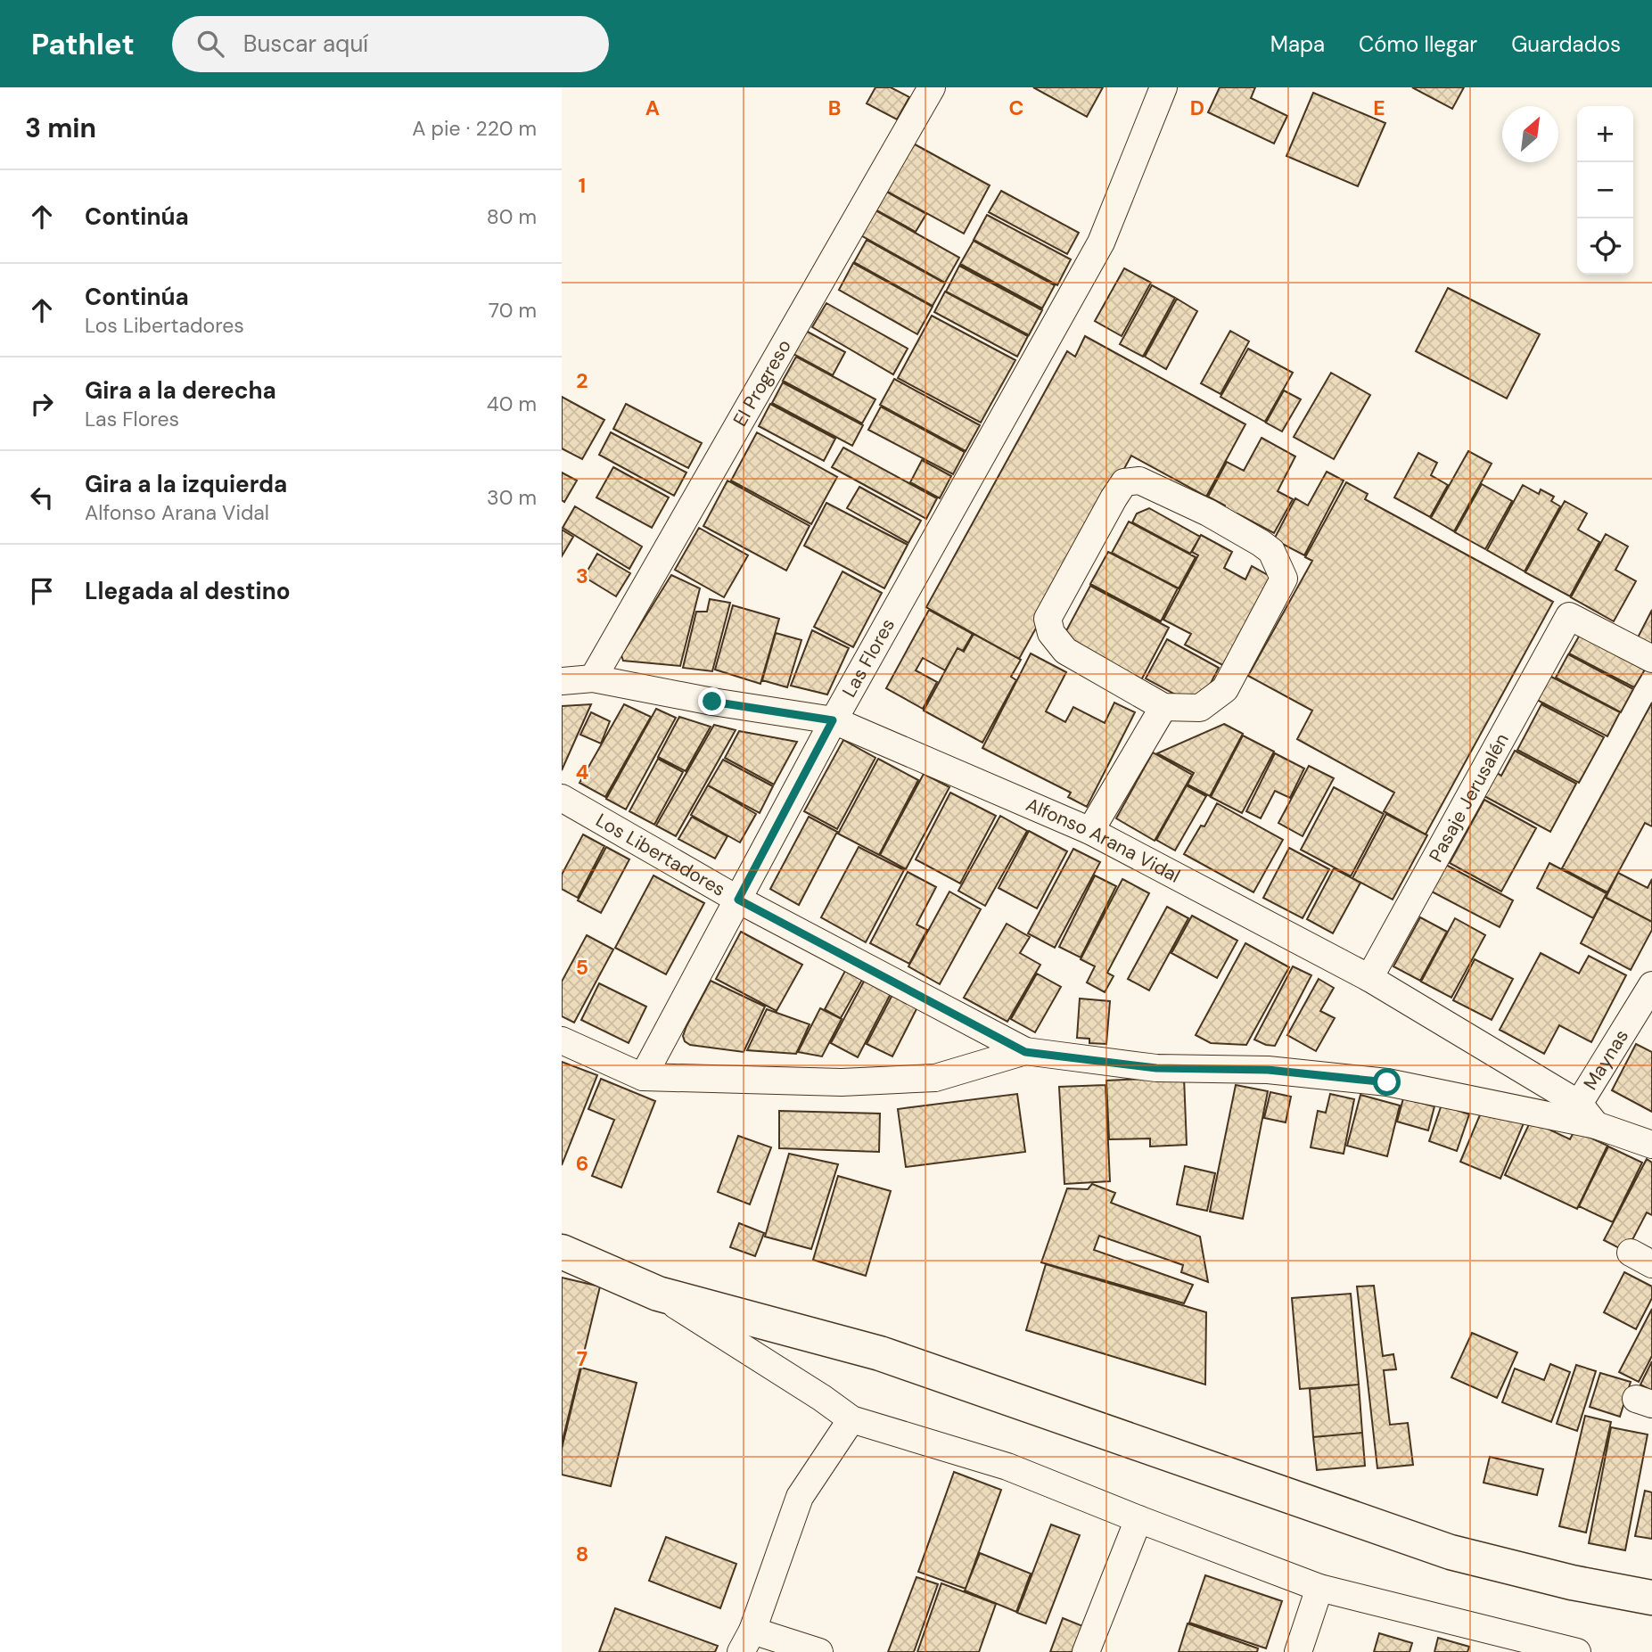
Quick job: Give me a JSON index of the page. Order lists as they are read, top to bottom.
{
  "streets": {
    "street": [
      "El Progreso",
      "Las Flores",
      "Pasaje Jerusalén",
      "Alfonso Arana Vidal",
      "Los Libertadores",
      "Maynas"
    ]
  },
  "crossings": [
    ["El Progreso", "Alfonso Arana Vidal"],
    ["Las Flores", "Alfonso Arana Vidal"],
    ["Las Flores", "Los Libertadores"],
    ["Pasaje Jerusalén", "Alfonso Arana Vidal"],
    ["Alfonso Arana Vidal", "Maynas"]
  ],
  "north": "top right",
  "page": {
    "header": "Pathlet",
    "search": "Buscar aquí",
    "nav": ["Mapa", "Cómo llegar", "Guardados"],
    "heading": ["3 min", "A pie · 220 m"],
    "map_buttons": ["+", "−"],
    "list": [
      ["Continúa", "80 m"],
      ["Continúa", "Los Libertadores", "70 m"],
      ["Gira a la derecha", "Las Flores", "40 m"],
      ["Gira a la izquierda", "Alfonso Arana Vidal", "30 m"],
      "Llegada al destino"
    ]
  },
  "grid": {
    "columns": [
      "A",
      "B",
      "C",
      "D",
      "E"
    ],
    "rows": [
      "1",
      "2",
      "3",
      "4",
      "5",
      "6",
      "7",
      "8"
    ]
  }
}
